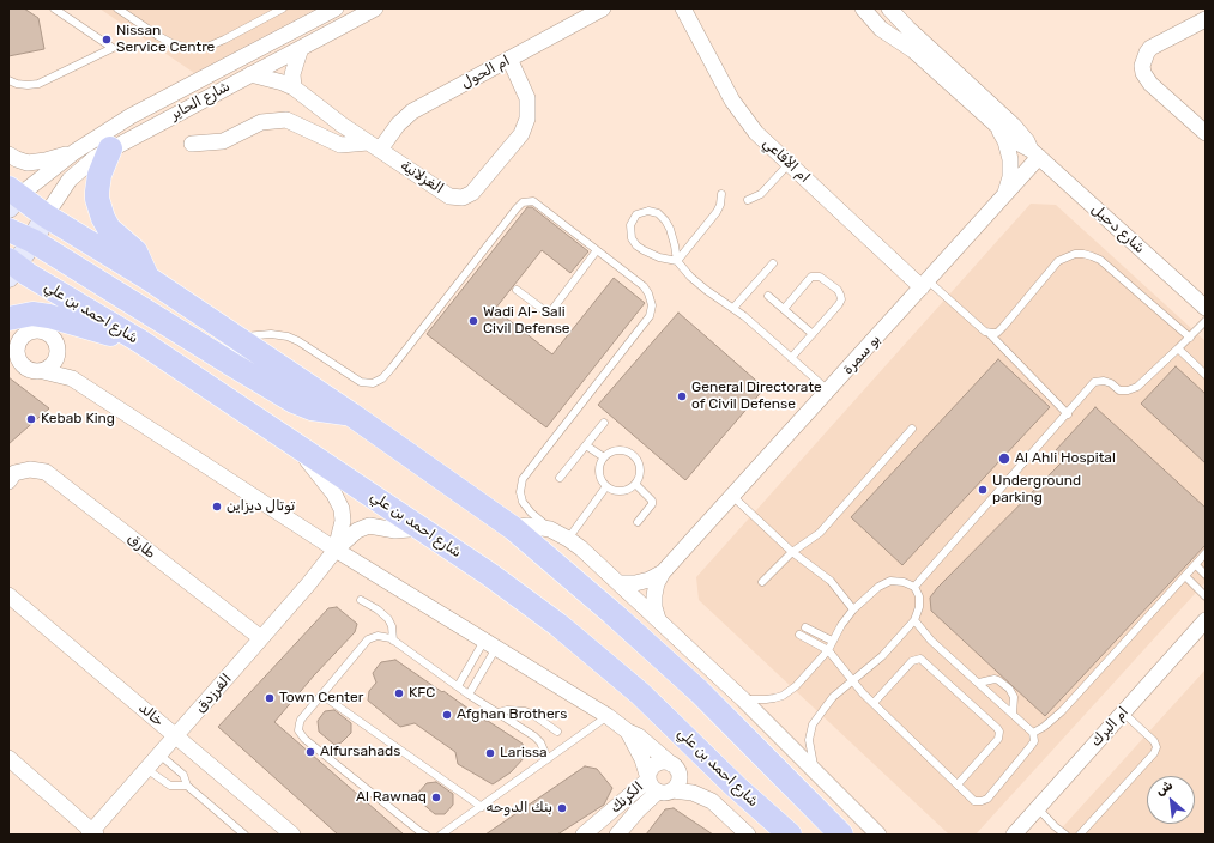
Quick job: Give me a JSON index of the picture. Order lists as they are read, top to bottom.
{
  "streets": {
    "main road": ["شارع احمد بن علي"],
    "street": [
      "ام الحول",
      "شارع الحاير",
      "ام الأفاعي",
      "الغزلانية",
      "شارع دحيل",
      "بو سمرة",
      "طارق",
      "الفرزدق",
      "خالد",
      "ام البرك",
      "الكرنك"
    ]
  },
  "crossings": [
    ["ام الحول", "الغزلانية"],
    ["شارع الحاير", "الغزلانية"],
    ["ام الأفاعي", "بو سمرة"],
    ["شارع دحيل", "بو سمرة"],
    ["شارع احمد بن علي", "الفرزدق"],
    ["شارع احمد بن علي", "الكرنك"],
    ["طارق", "الفرزدق"],
    ["الفرزدق", "خالد"]
  ],
  "places": [
    "Nissan Service Centre",
    "Wadi Al- Sali Civil Defense",
    "General Directorate of Civil Defense",
    "Kebab King",
    "Al Ahli Hospital",
    "Underground parking",
    "توتال ديزاين",
    "KFC",
    "Town Center",
    "Afghan Brothers",
    "Alfursahads",
    "Larissa",
    "Al Rawnaq",
    "بنك الدوحه"
  ],
  "north": "top left"
}
